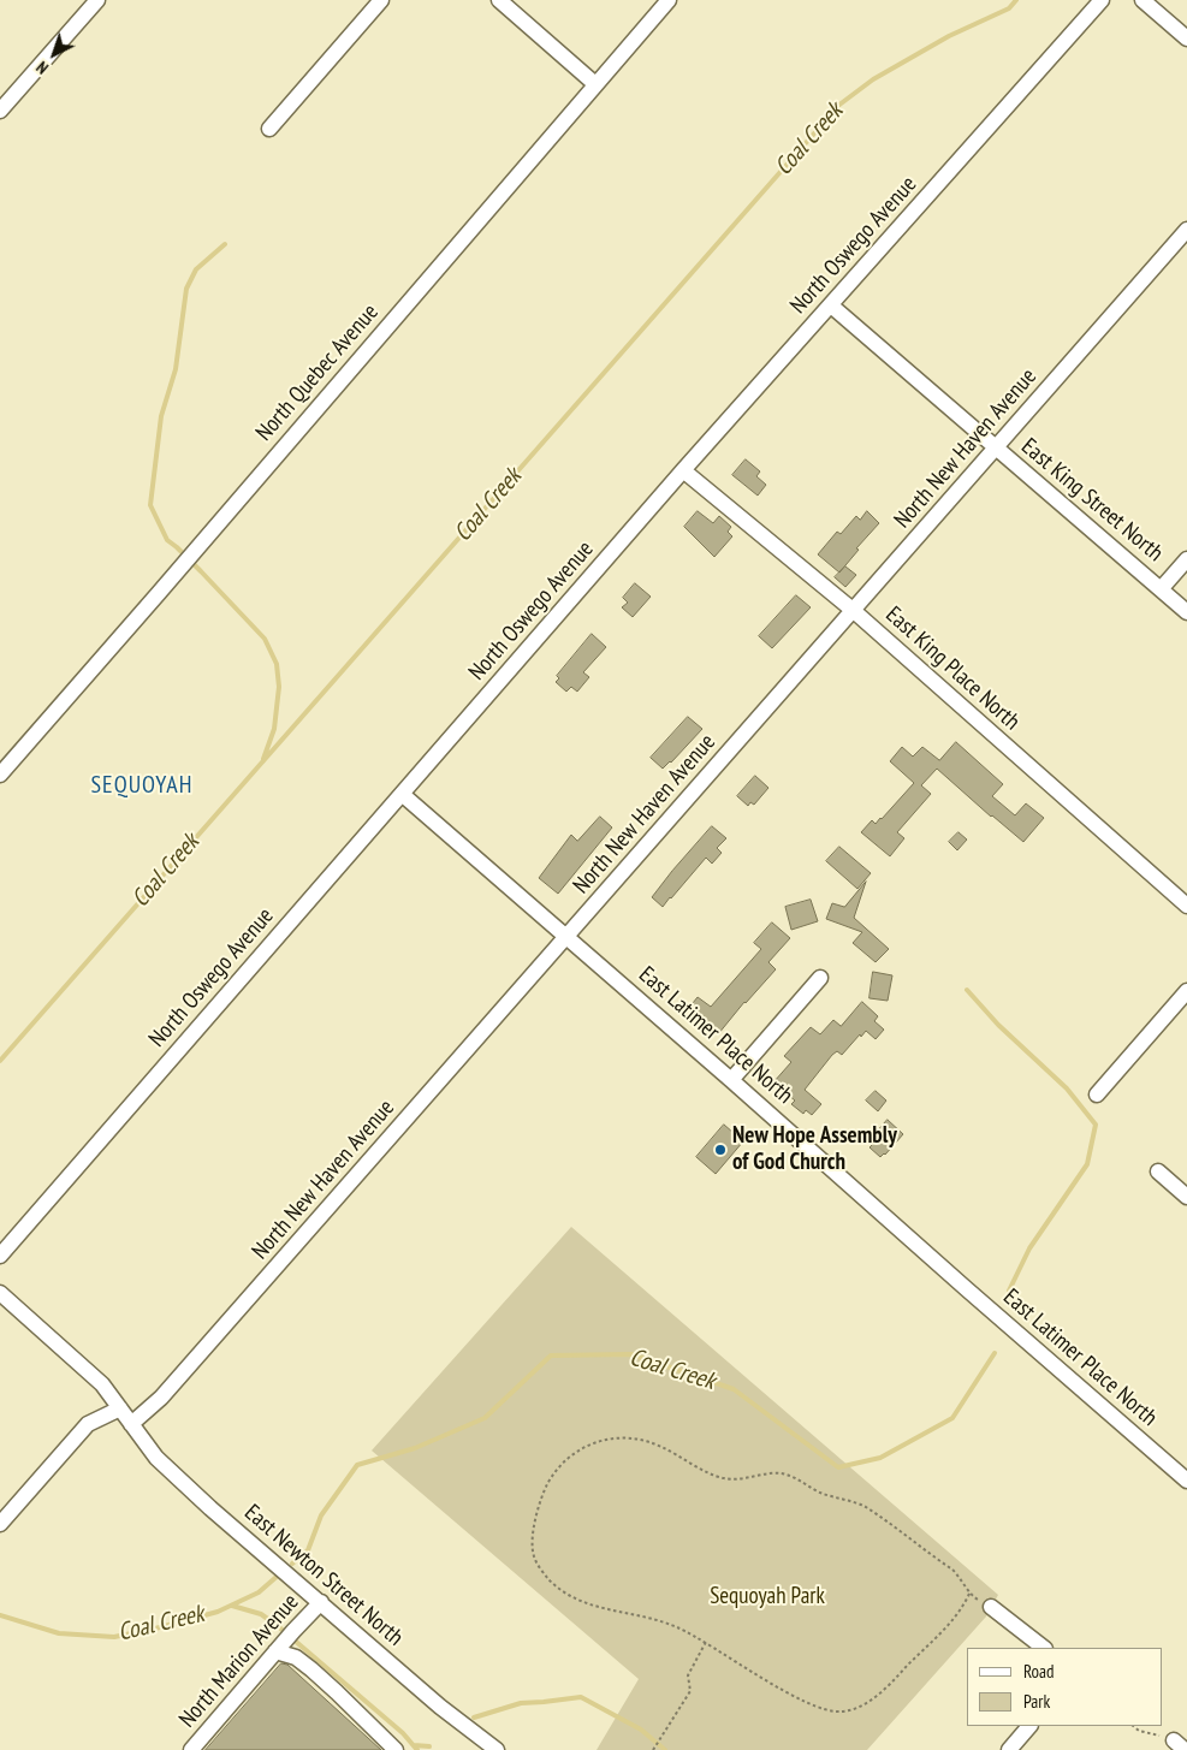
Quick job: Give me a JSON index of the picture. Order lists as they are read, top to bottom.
{
  "streets": {
    "street": [
      "North Oswego Avenue",
      "North Quebec Avenue",
      "North New Haven Avenue",
      "East King Street North",
      "East King Place North",
      "East Latimer Place North",
      "East Newton Street North",
      "North Marion Avenue"
    ]
  },
  "crossings": [
    ["North Oswego Avenue", "East King Street North"],
    ["North Oswego Avenue", "East King Place North"],
    ["North Oswego Avenue", "East Latimer Place North"],
    ["North New Haven Avenue", "East King Street North"],
    ["North New Haven Avenue", "East King Place North"],
    ["North New Haven Avenue", "East Latimer Place North"],
    ["North New Haven Avenue", "East Newton Street North"],
    ["East Newton Street North", "North Marion Avenue"]
  ],
  "districts": ["SEQUOYAH"],
  "water": ["Coal Creek"],
  "parks": ["Sequoyah Park"],
  "places": ["New Hope Assembly of God Church"],
  "legend": ["Road", "Park"],
  "north": "bottom left"
}
